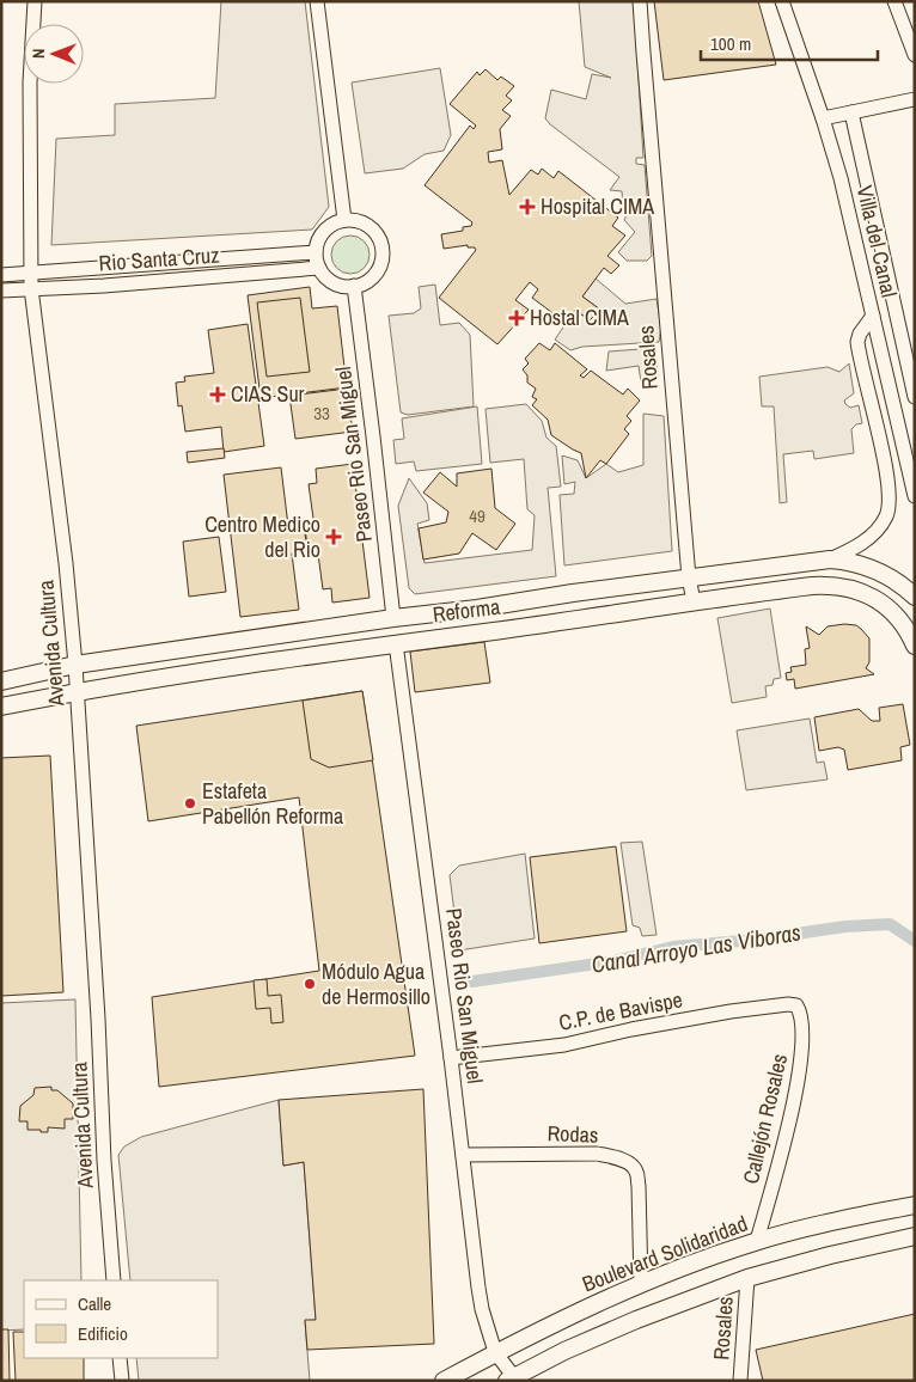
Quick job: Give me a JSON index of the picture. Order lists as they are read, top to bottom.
{
  "streets": {
    "main road": ["Reforma", "Boulevard Solidaridad"],
    "street": [
      "Villa del Canal",
      "Rio Santa Cruz",
      "Rosales",
      "Paseo Rio San Miguel",
      "Avenida Cultura",
      "C.P. de Bavispe",
      "Callejón Rosales",
      "Rodas"
    ]
  },
  "crossings": [
    ["Rio Santa Cruz", "Paseo Rio San Miguel"],
    ["Rio Santa Cruz", "Avenida Cultura"],
    ["Rosales", "Reforma"],
    ["Paseo Rio San Miguel", "Reforma"],
    ["Paseo Rio San Miguel", "C.P. de Bavispe"],
    ["Paseo Rio San Miguel", "Rodas"],
    ["Paseo Rio San Miguel", "Boulevard Solidaridad"],
    ["Reforma", "Avenida Cultura"],
    ["C.P. de Bavispe", "Callejón Rosales"],
    ["Callejón Rosales", "Boulevard Solidaridad"],
    ["Rodas", "Boulevard Solidaridad"]
  ],
  "water": ["Canal Arroyo Las Viboras"],
  "places": {
    "health": [
      "Hospital CIMA",
      "Hostal CIMA",
      "CIAS Sur",
      "Centro Medico del Rio"
    ],
    "other": ["Estafeta Pabellón Reforma", "Módulo Agua de Hermosillo"]
  },
  "house_numbers": ["33", "49"],
  "legend": ["Calle", "Edificio"],
  "scale_bar": "100 m",
  "north": "left"
}
